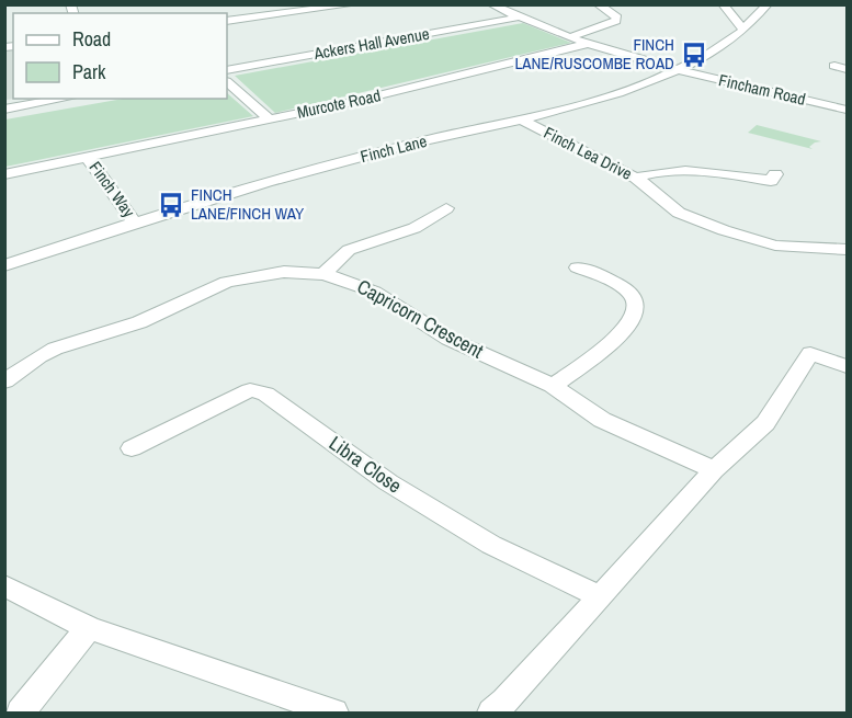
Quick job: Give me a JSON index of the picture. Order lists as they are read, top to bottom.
{
  "streets": {
    "street": [
      "Ackers Hall Avenue",
      "Fincham Road",
      "Murcote Road",
      "Finch Lane",
      "Finch Lea Drive",
      "Finch Way",
      "Capricorn Crescent",
      "Libra Close"
    ]
  },
  "crossings": [
    ["Ackers Hall Avenue", "Fincham Road"],
    ["Fincham Road", "Murcote Road"],
    ["Fincham Road", "Finch Lane"],
    ["Murcote Road", "Finch Way"],
    ["Finch Lane", "Finch Lea Drive"],
    ["Finch Lane", "Finch Way"]
  ],
  "places": {
    "bus stop": ["FINCH LANE/RUSCOMBE ROAD", "FINCH LANE/FINCH WAY"]
  },
  "legend": ["Road", "Park"]
}
